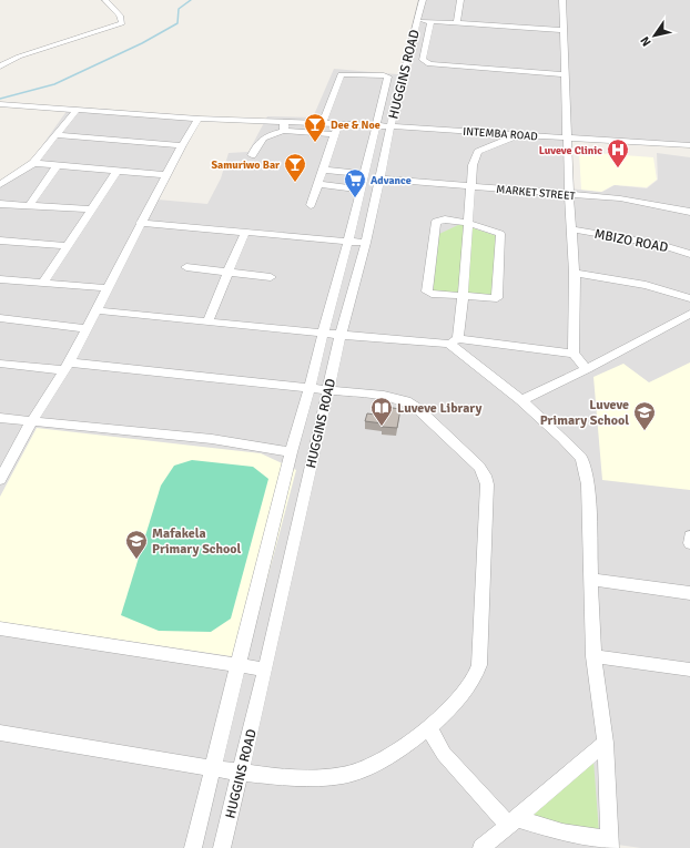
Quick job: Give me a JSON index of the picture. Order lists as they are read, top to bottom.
{
  "streets": {
    "street": [
      "HUGGINS ROAD",
      "INTEMBA ROAD",
      "MARKET STREET",
      "MBIZO ROAD"
    ]
  },
  "crossings": [
    ["HUGGINS ROAD", "INTEMBA ROAD"],
    ["HUGGINS ROAD", "MARKET STREET"]
  ],
  "places": {
    "bar": ["Dee & Noe", "Samuriwo Bar"],
    "hospital": ["Luveve Clinic"],
    "supermarket": ["Advance"],
    "library": ["Luveve Library"],
    "school or university": ["Luveve Primary School", "Mafakela Primary School"]
  },
  "north": "bottom left"
}
